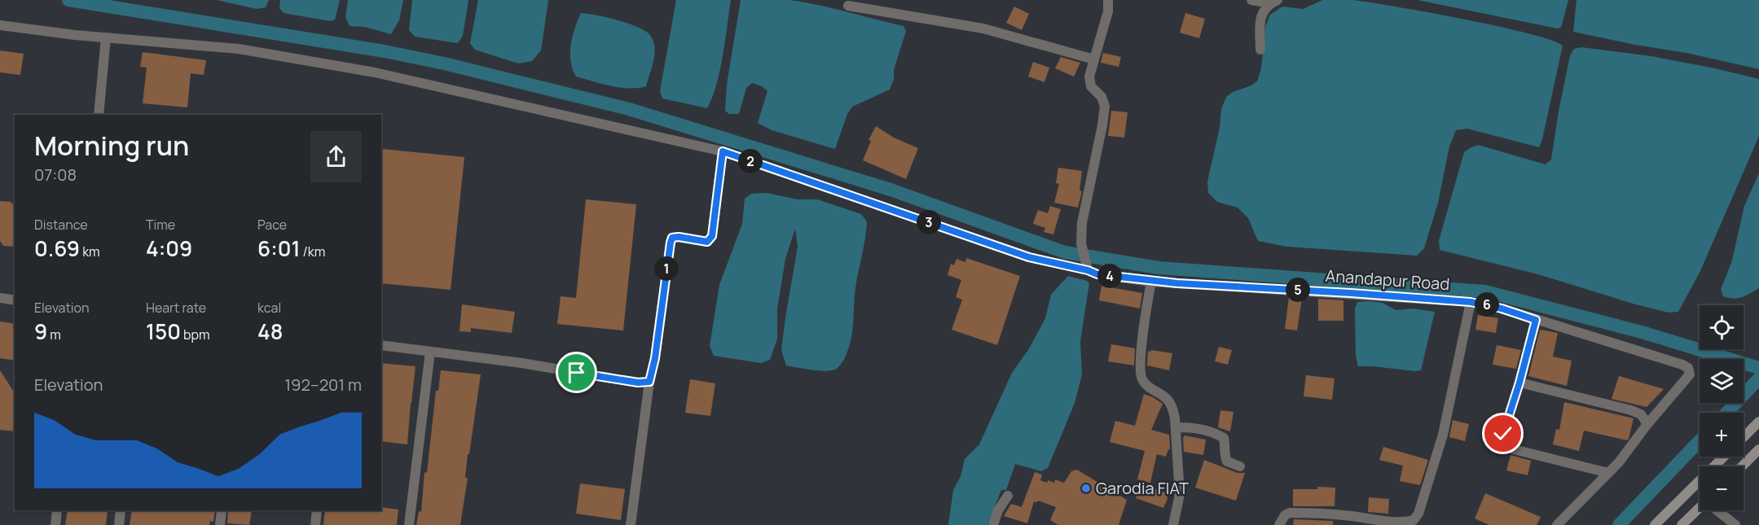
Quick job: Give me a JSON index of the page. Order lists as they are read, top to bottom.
{
  "streets": {
    "street": ["Anandapur Road"]
  },
  "places": ["Garodia FIAT"],
  "page": {
    "heading": ["Morning run", "07:08"],
    "pins": [
      "2",
      "3",
      "1",
      "4",
      "5",
      "6"
    ],
    "stats": [
      ["Distance", "0.69 km"],
      ["Time", "4:09"],
      ["Pace", "6:01 /km"],
      ["Elevation", "9 m"],
      ["Heart rate", "150 bpm"],
      ["kcal", "48"]
    ],
    "map_buttons": ["+", "−"],
    "chart": ["Elevation", "192–201 m"]
  }
}
